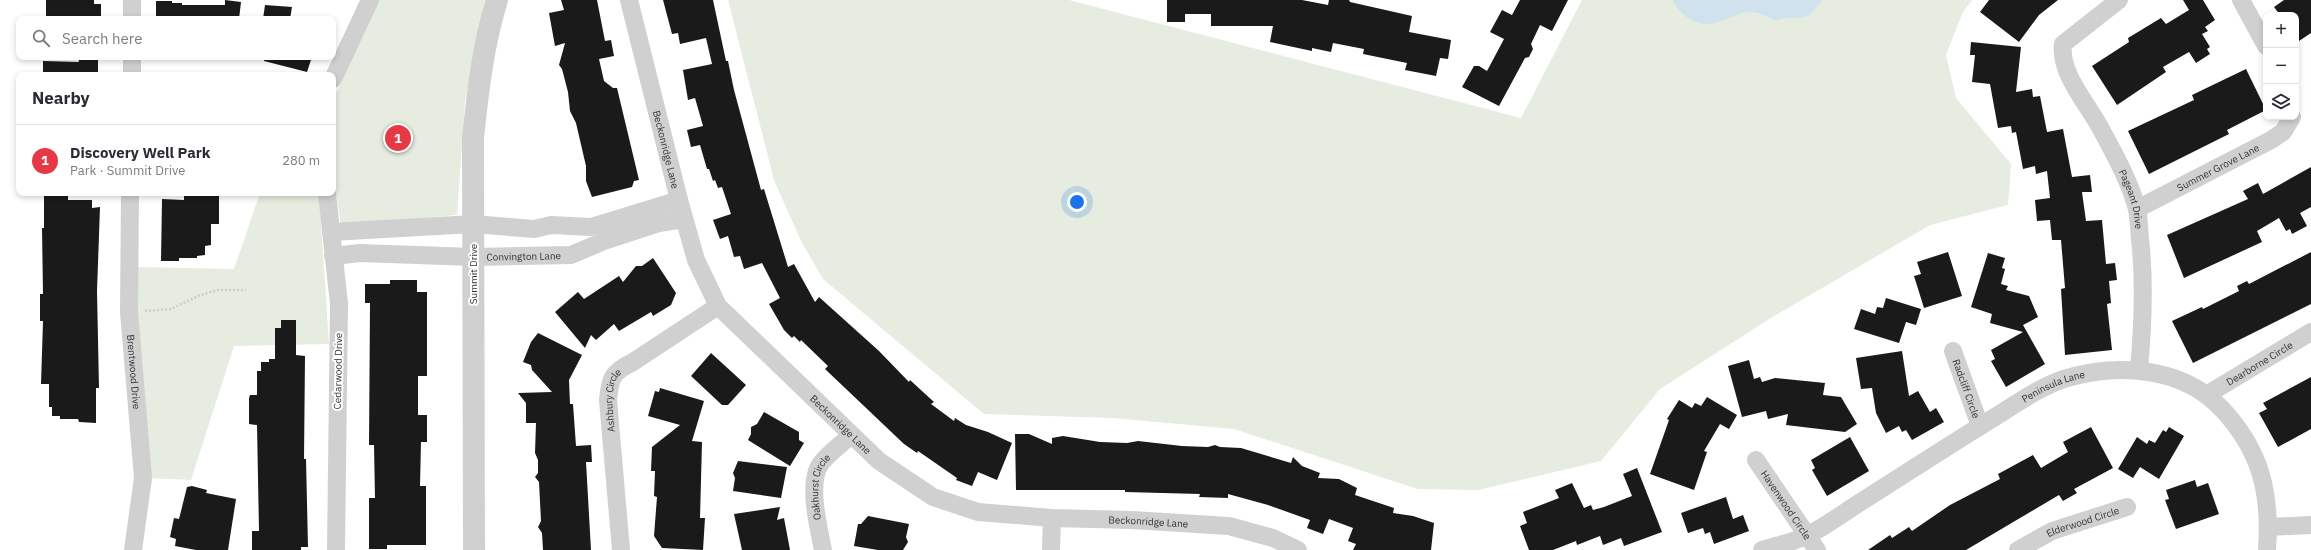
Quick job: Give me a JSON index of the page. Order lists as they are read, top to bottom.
{
  "streets": {
    "street": [
      "Beckonridge Lane",
      "Summer Grove Lane",
      "Pageant Drive",
      "Convington Lane",
      "Summit Drive",
      "Dearborne Circle",
      "Cedarwood Drive",
      "Brentwood Drive",
      "Radcliff Circle",
      "Peninsula Lane",
      "Ashbury Circle",
      "Oakhurst Circle",
      "Havenwood Circle",
      "Elderwood Circle"
    ]
  },
  "crossings": [
    ["Beckonridge Lane", "Convington Lane"],
    ["Beckonridge Lane", "Ashbury Circle"],
    ["Beckonridge Lane", "Oakhurst Circle"],
    ["Summer Grove Lane", "Pageant Drive"],
    ["Pageant Drive", "Peninsula Lane"],
    ["Convington Lane", "Summit Drive"],
    ["Convington Lane", "Cedarwood Drive"],
    ["Dearborne Circle", "Peninsula Lane"],
    ["Radcliff Circle", "Peninsula Lane"],
    ["Peninsula Lane", "Havenwood Circle"]
  ],
  "page": {
    "map_buttons": ["+", "−"],
    "search": "Search here",
    "heading": "Nearby",
    "pins": "1",
    "list": [
      {
        "mark": "1",
        "name": "Discovery Well Park",
        "note": "Park · Summit Drive",
        "value": "280 m"
      }
    ]
  }
}
